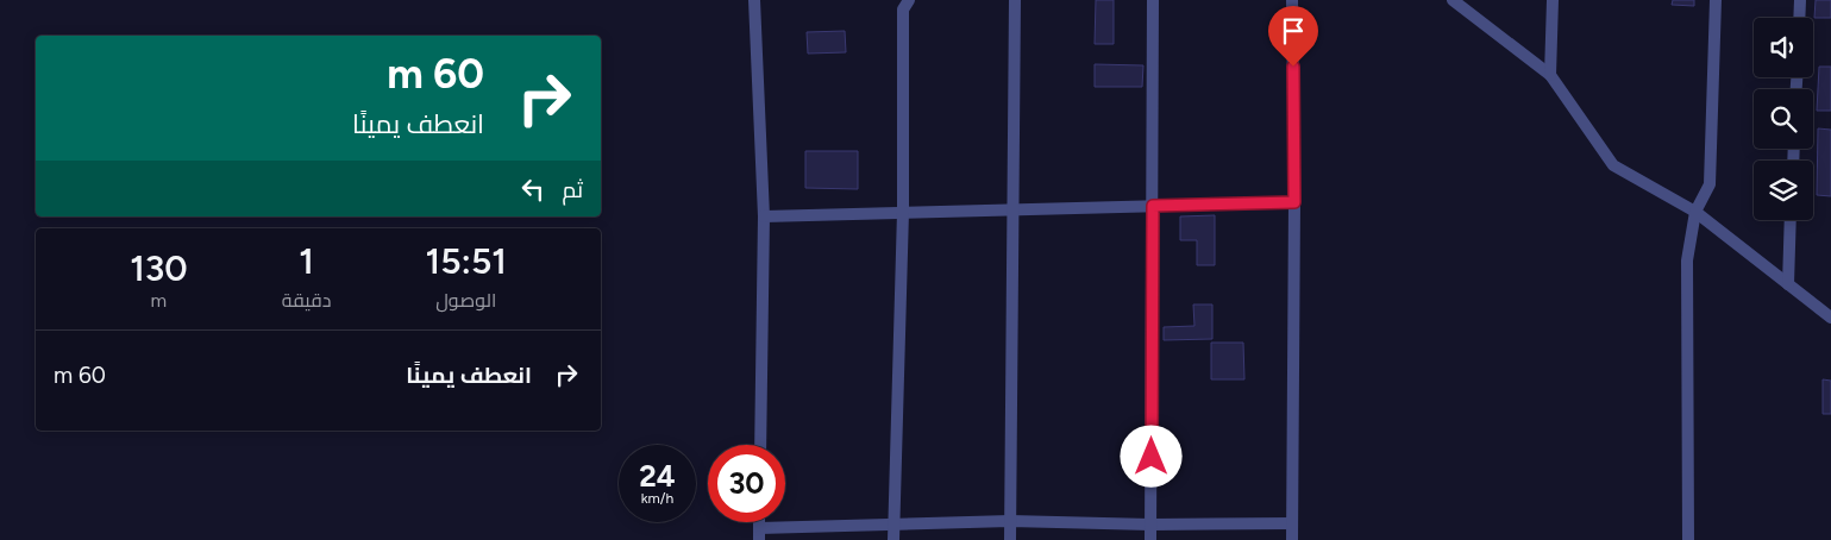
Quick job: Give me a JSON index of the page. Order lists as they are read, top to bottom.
{
  "page": {
    "turn": ["60 m", "انعطف يمينًا"],
    "then": "ثم",
    "eta": [
      "15:51",
      "الوصول",
      "1",
      "دقيقة",
      "130",
      "m"
    ],
    "list": [
      {
        "name": "انعطف يمينًا",
        "value": "60 m"
      }
    ],
    "speed": "24 km/h",
    "limit": "30"
  }
}
